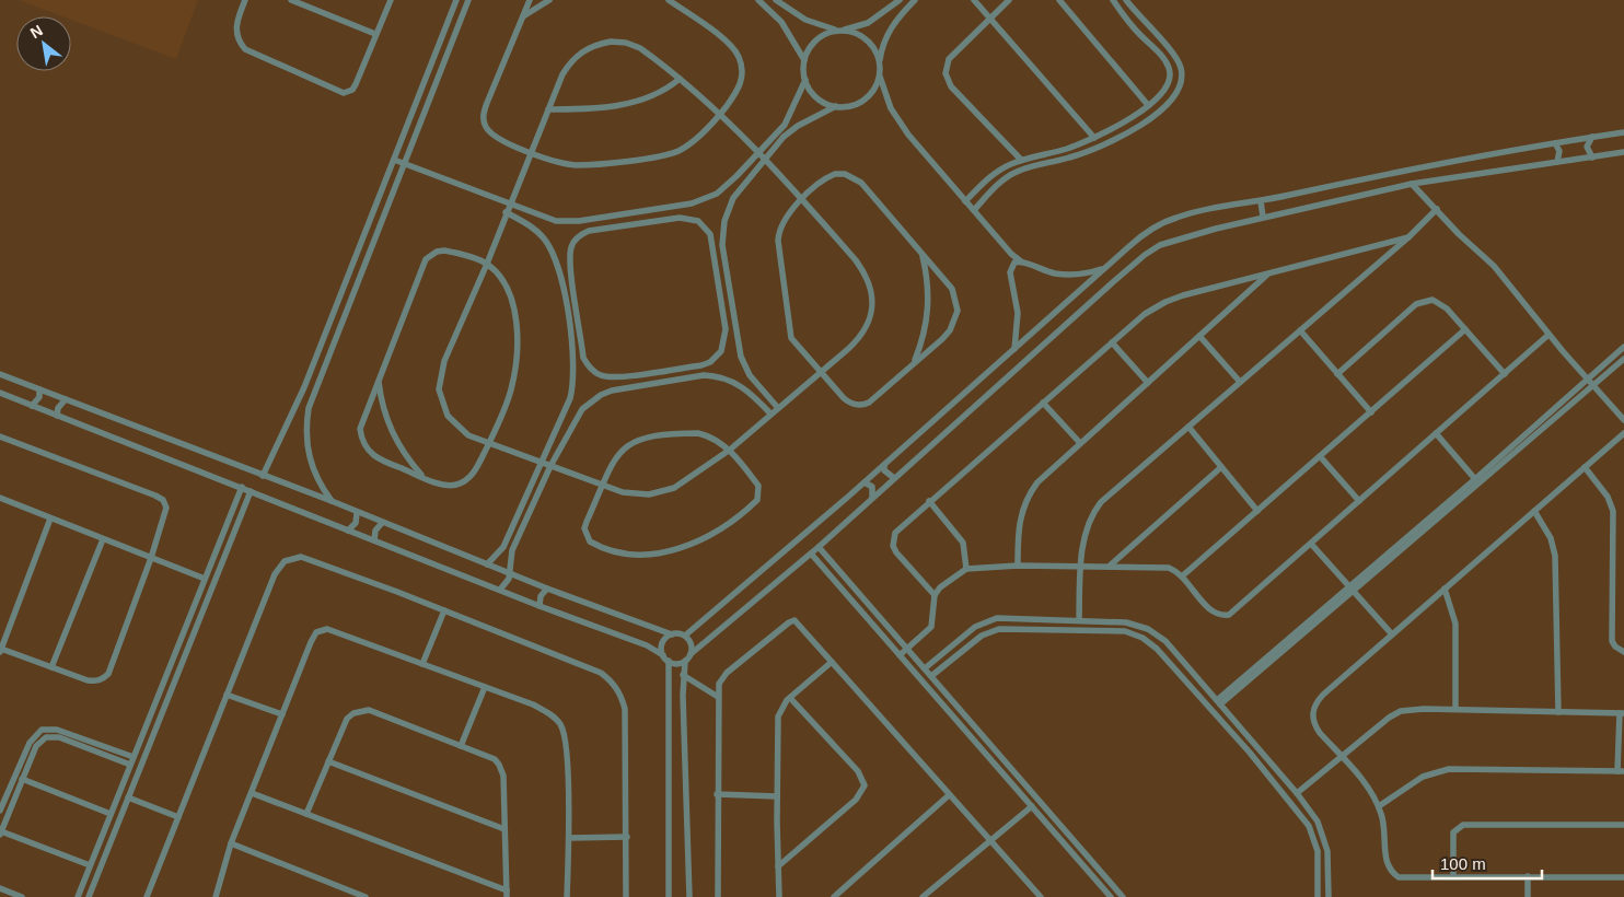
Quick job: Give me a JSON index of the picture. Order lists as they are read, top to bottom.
{
  "scale_bar": "100 m",
  "north": "top left"
}
